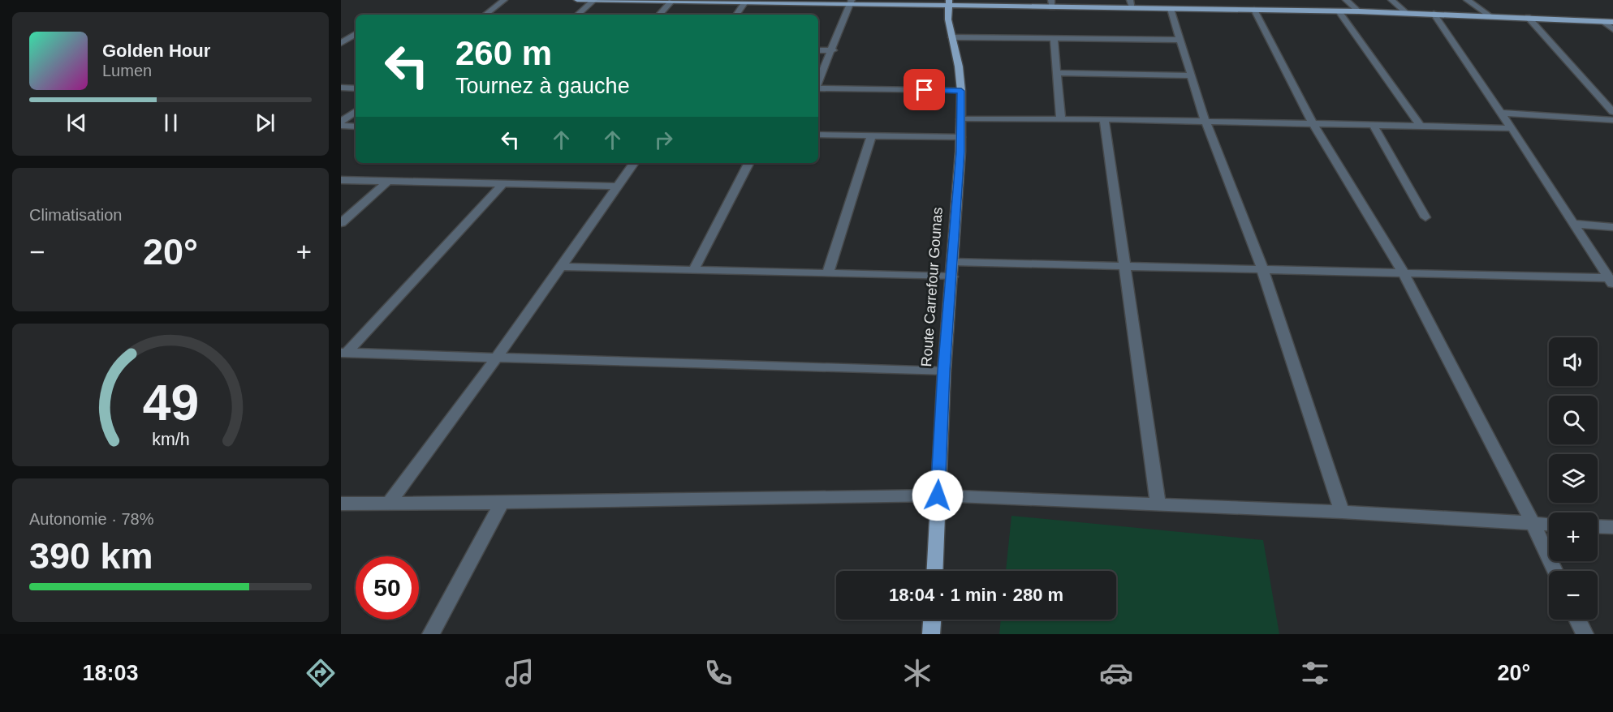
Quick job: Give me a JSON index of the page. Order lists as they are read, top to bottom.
{
  "streets": {
    "main road": ["Route Carrefour Gounas"]
  },
  "page": {
    "turn": ["260 m", "Tournez à gauche"],
    "song": ["Golden Hour", "Lumen"],
    "tile": [
      "Climatisation",
      ["Autonomie · 78%", "390 km"]
    ],
    "heat": ["−", "20°", "+"],
    "map_buttons": ["+", "−"],
    "limit": "50",
    "trip": "18:04 · 1 min · 280 m",
    "tabs": ["18:03", "20°"],
    "gauge": ["49", "km/h"]
  }
}
